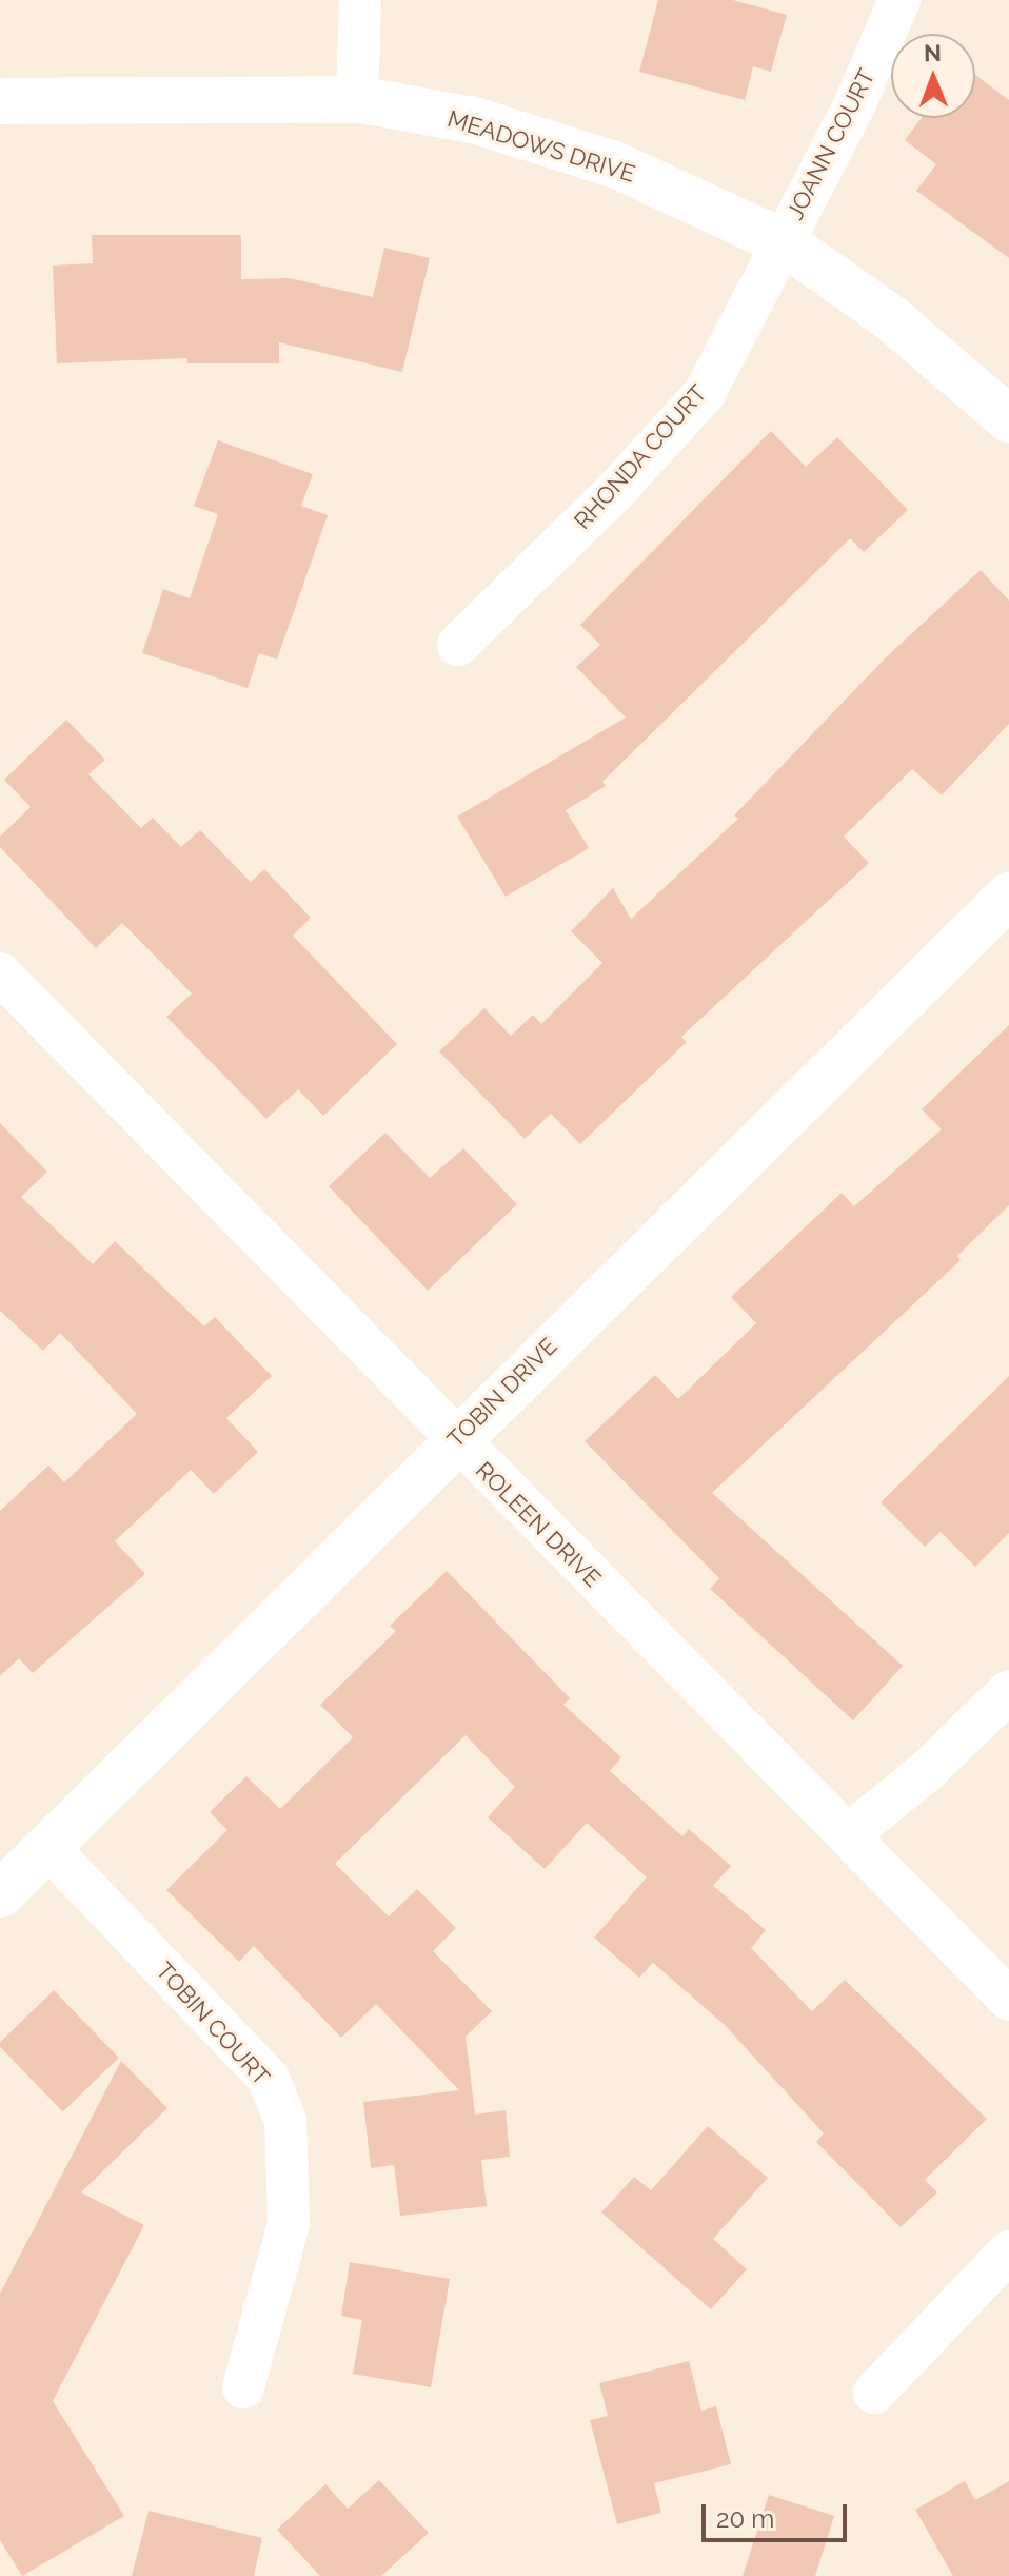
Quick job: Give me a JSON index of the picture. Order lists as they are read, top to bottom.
{
  "streets": {
    "street": [
      "JOANN COURT",
      "MEADOWS DRIVE",
      "RHONDA COURT",
      "TOBIN DRIVE",
      "ROLEEN DRIVE",
      "TOBIN COURT"
    ]
  },
  "crossings": [
    ["JOANN COURT", "MEADOWS DRIVE"],
    ["JOANN COURT", "RHONDA COURT"],
    ["MEADOWS DRIVE", "RHONDA COURT"],
    ["TOBIN DRIVE", "ROLEEN DRIVE"],
    ["TOBIN DRIVE", "TOBIN COURT"]
  ],
  "scale_bar": "20 m",
  "north": "top"
}
